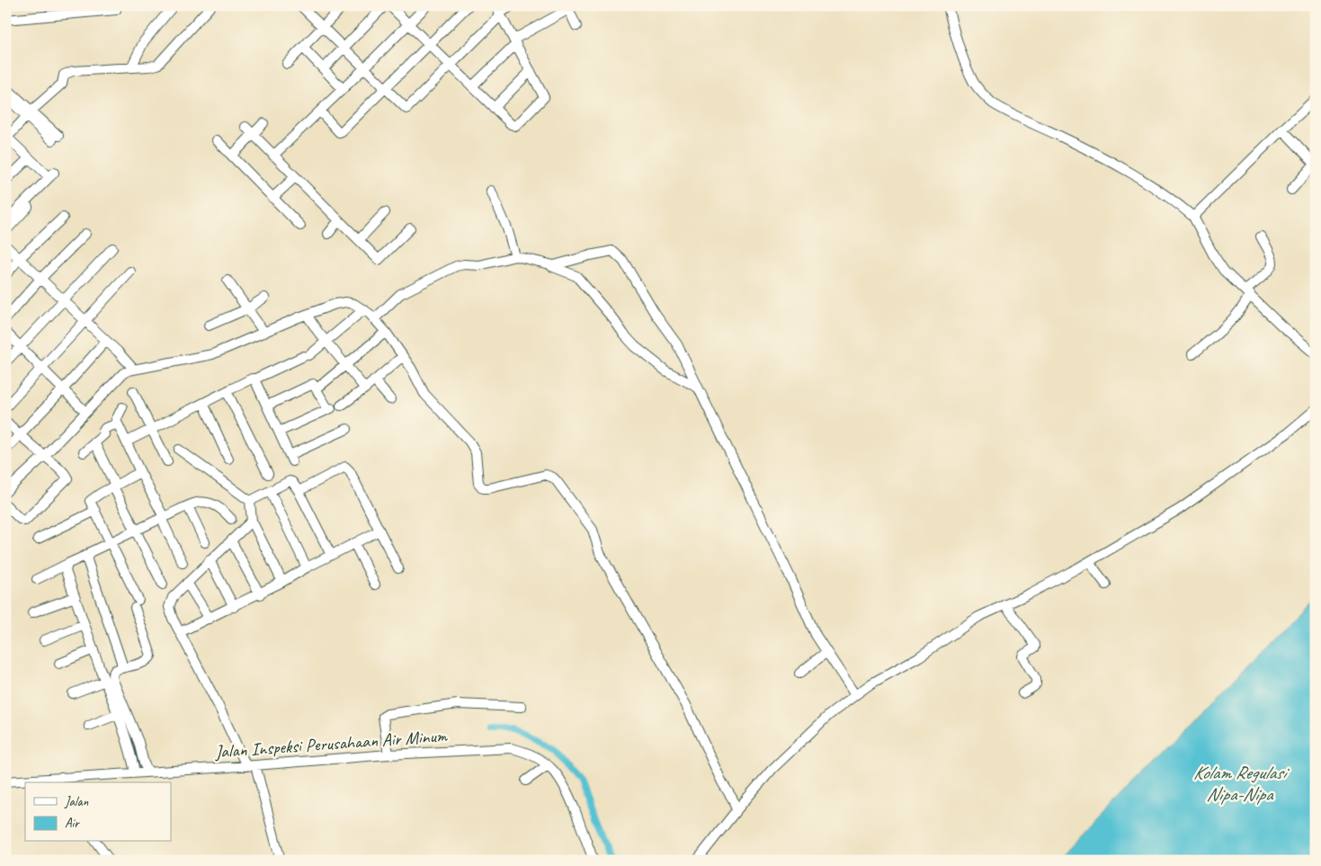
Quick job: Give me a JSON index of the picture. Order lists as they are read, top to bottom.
{
  "streets": {
    "street": ["Jalan Inspeksi Perusahaan Air Minum"]
  },
  "water": ["Kolam Regulasi Nipa-Nipa"],
  "legend": ["Jalan", "Air"]
}
